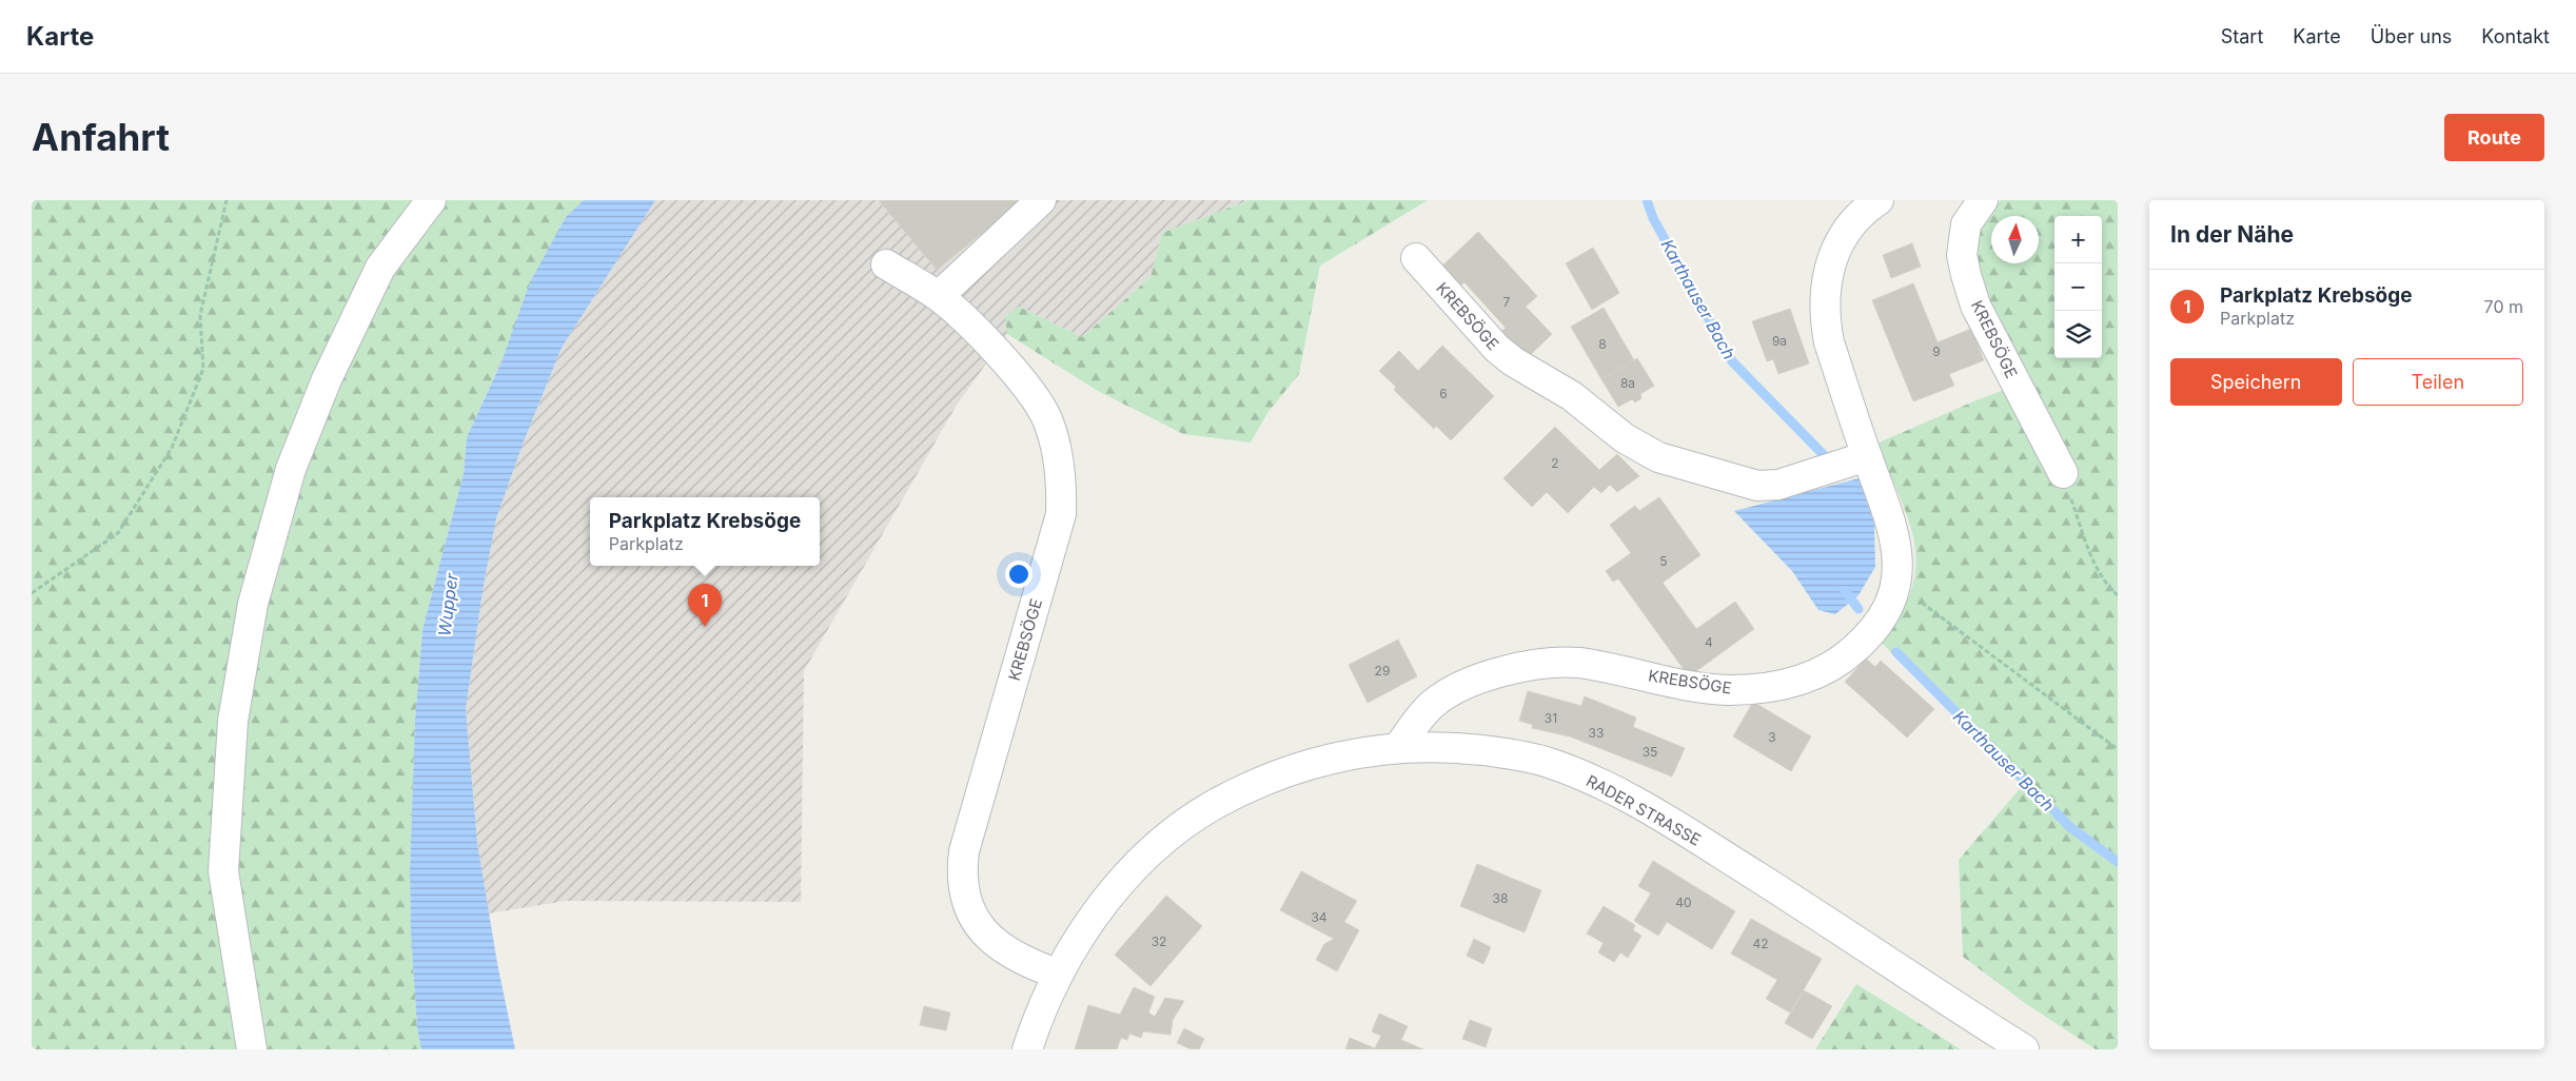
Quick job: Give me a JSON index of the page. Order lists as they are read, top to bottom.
{
  "streets": {
    "street": ["KREBSÖGE", "RADER STRASSE"]
  },
  "crossings": [
    ["KREBSÖGE", "RADER STRASSE"]
  ],
  "water": ["Karthauser Bach", "Wupper"],
  "house_numbers": [
    "7",
    "9a",
    "8",
    "9",
    "8a",
    "6",
    "2",
    "5",
    "4",
    "29",
    "31",
    "33",
    "3",
    "35",
    "38",
    "40",
    "34",
    "32",
    "42"
  ],
  "north": "top",
  "page": {
    "header": "Karte",
    "nav": [
      "Start",
      "Karte",
      "Über uns",
      "Kontakt"
    ],
    "buttons": [
      "Route",
      ["Speichern", "Teilen"]
    ],
    "title": "Anfahrt",
    "heading": "In der Nähe",
    "map_buttons": ["+", "−"],
    "list": [
      {
        "mark": "1",
        "name": "Parkplatz Krebsöge",
        "note": "Parkplatz",
        "value": "70 m"
      }
    ],
    "popup": ["Parkplatz Krebsöge", "Parkplatz"],
    "pins": "1"
  }
}
